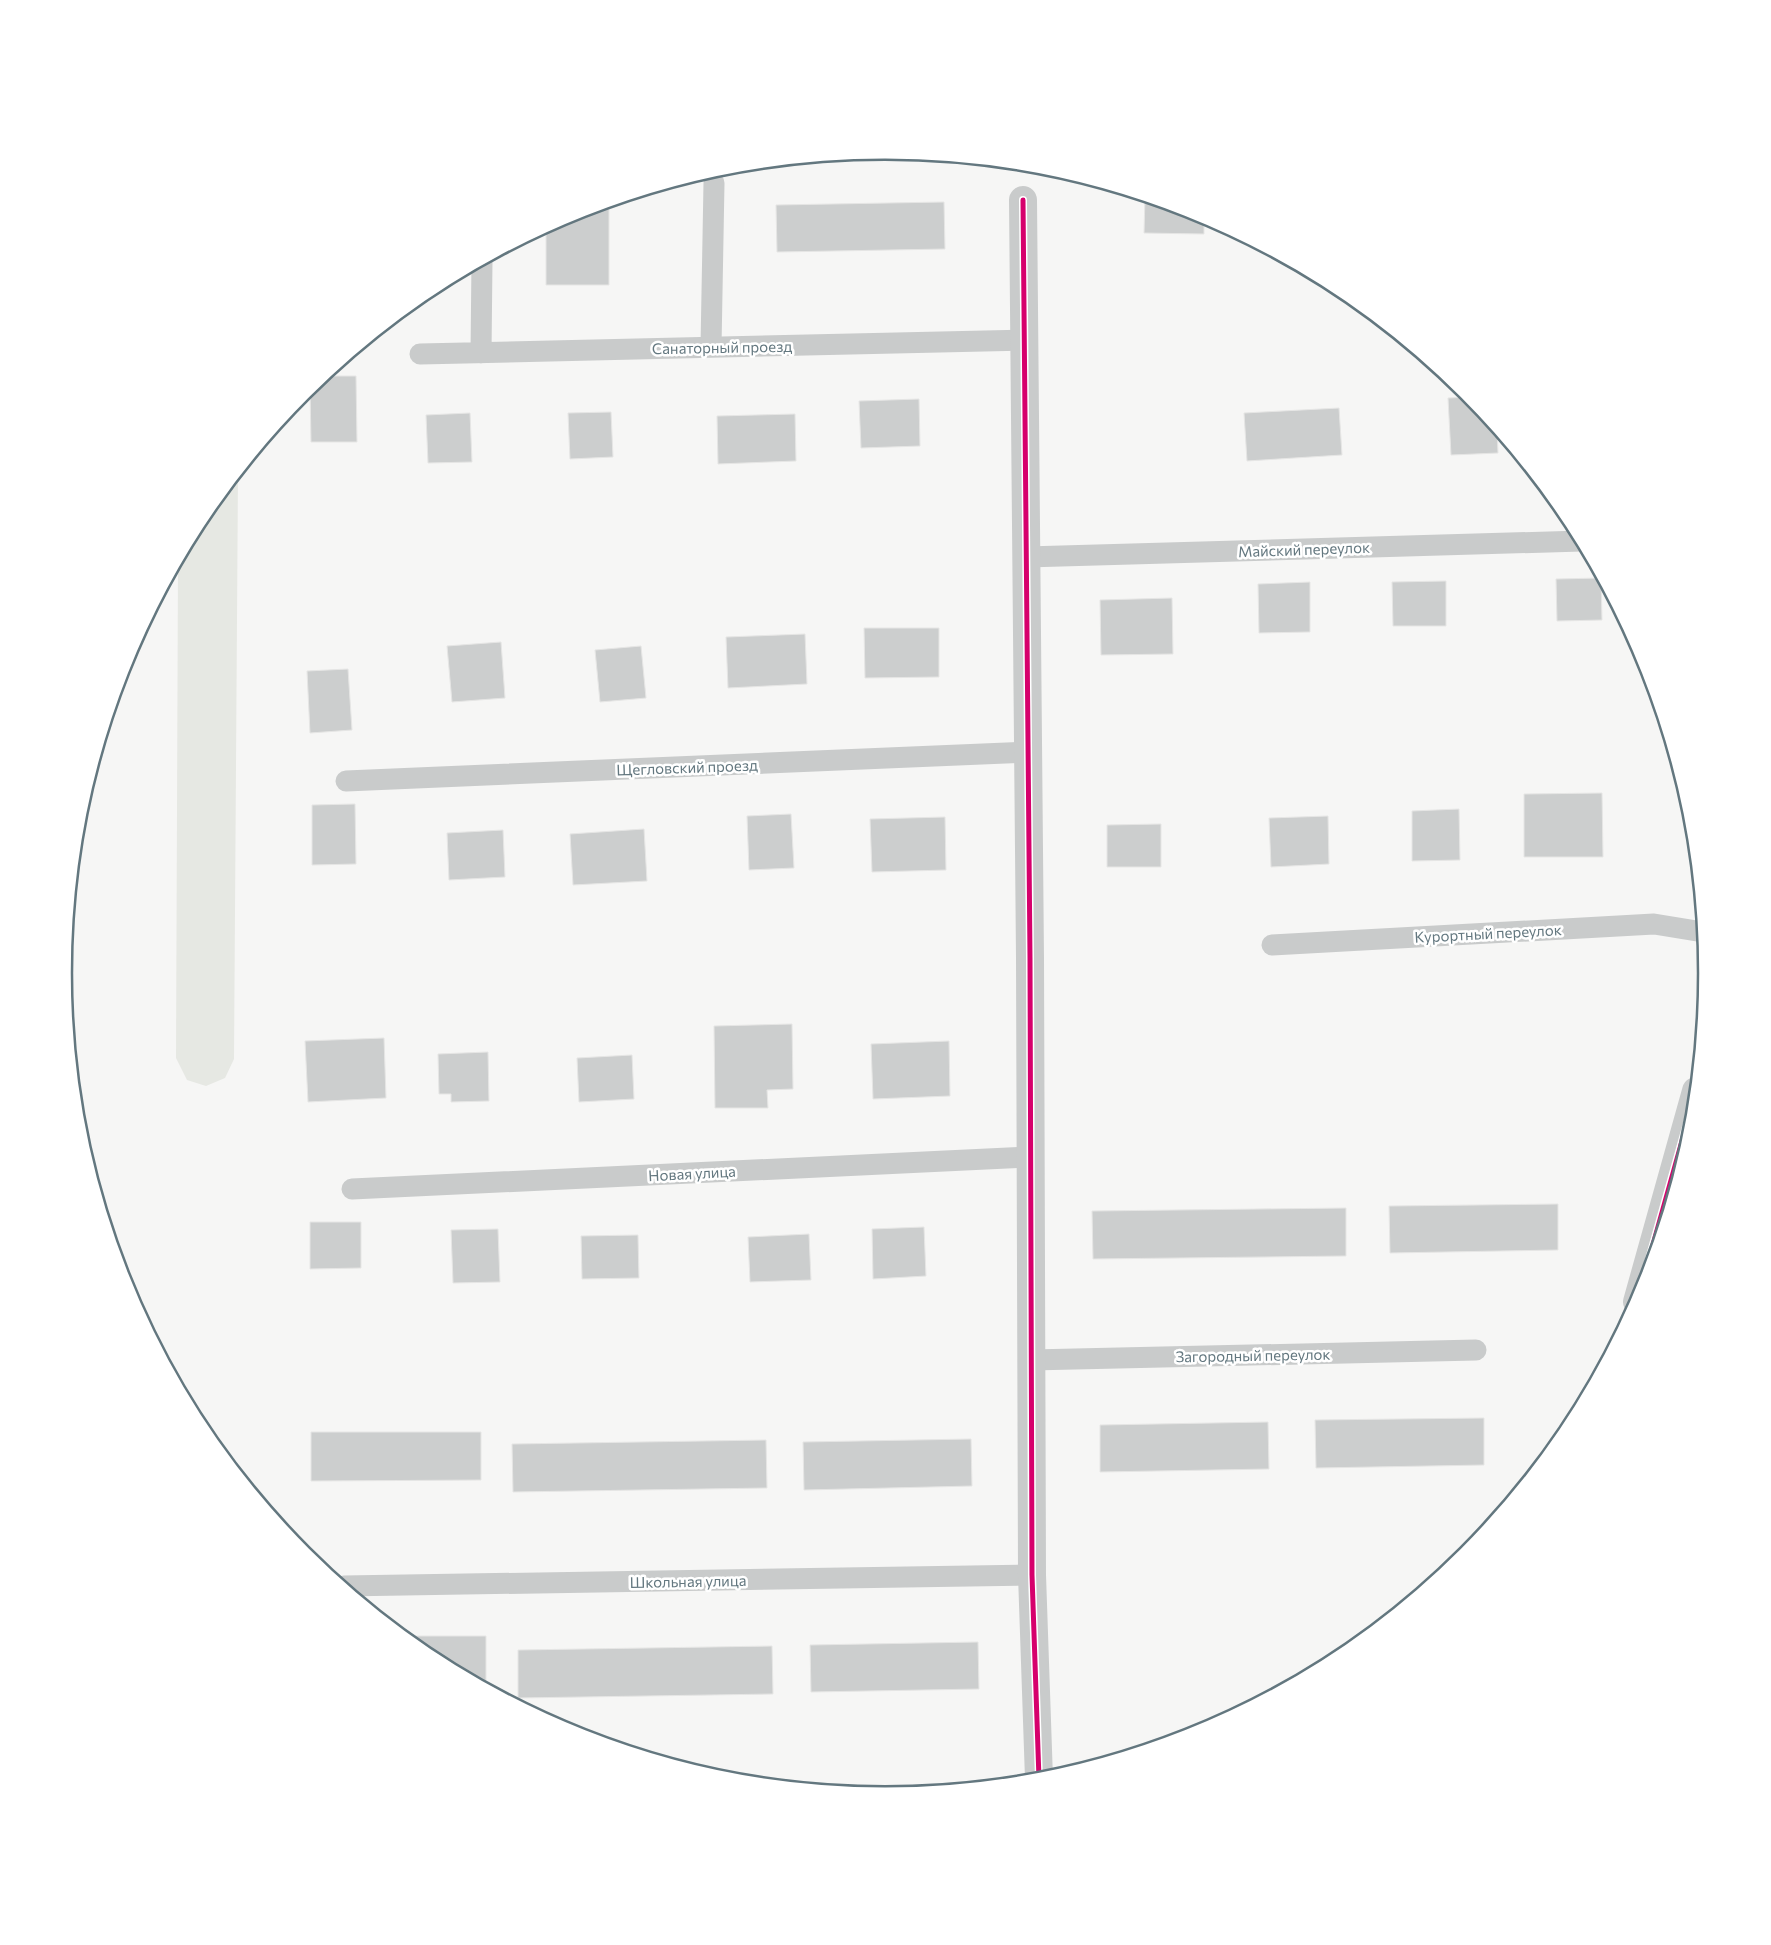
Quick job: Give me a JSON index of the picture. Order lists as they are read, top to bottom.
{
  "streets": {
    "lane": [
      "Санаторный проезд",
      "Майский переулок",
      "Щегловский проезд",
      "Курортный переулок",
      "Новая улица",
      "Загородный переулок",
      "Школьная улица"
    ]
  }
}
